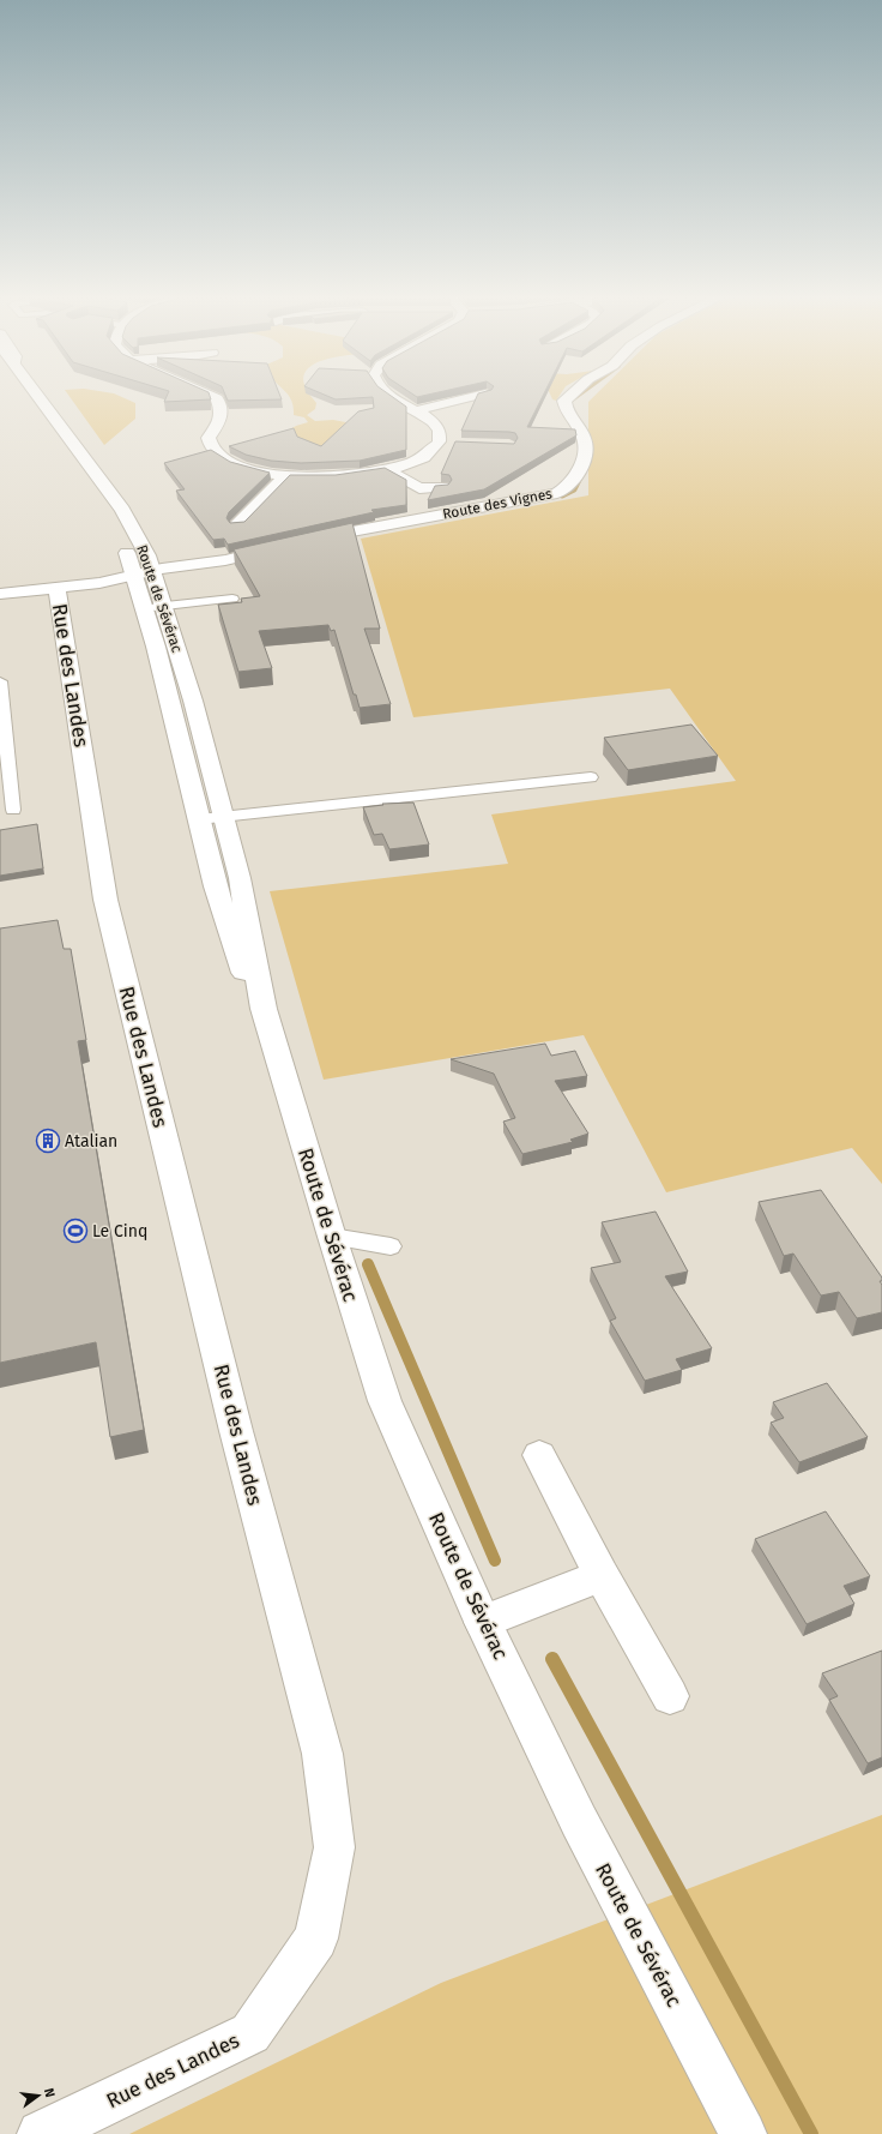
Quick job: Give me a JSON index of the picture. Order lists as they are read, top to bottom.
{
  "streets": {
    "street": ["Route des Vignes", "Route de Sévérac", "Rue des Landes"]
  },
  "places": {
    "building": ["Atalian"],
    "sports": ["Le Cinq"]
  },
  "north": "right"
}
